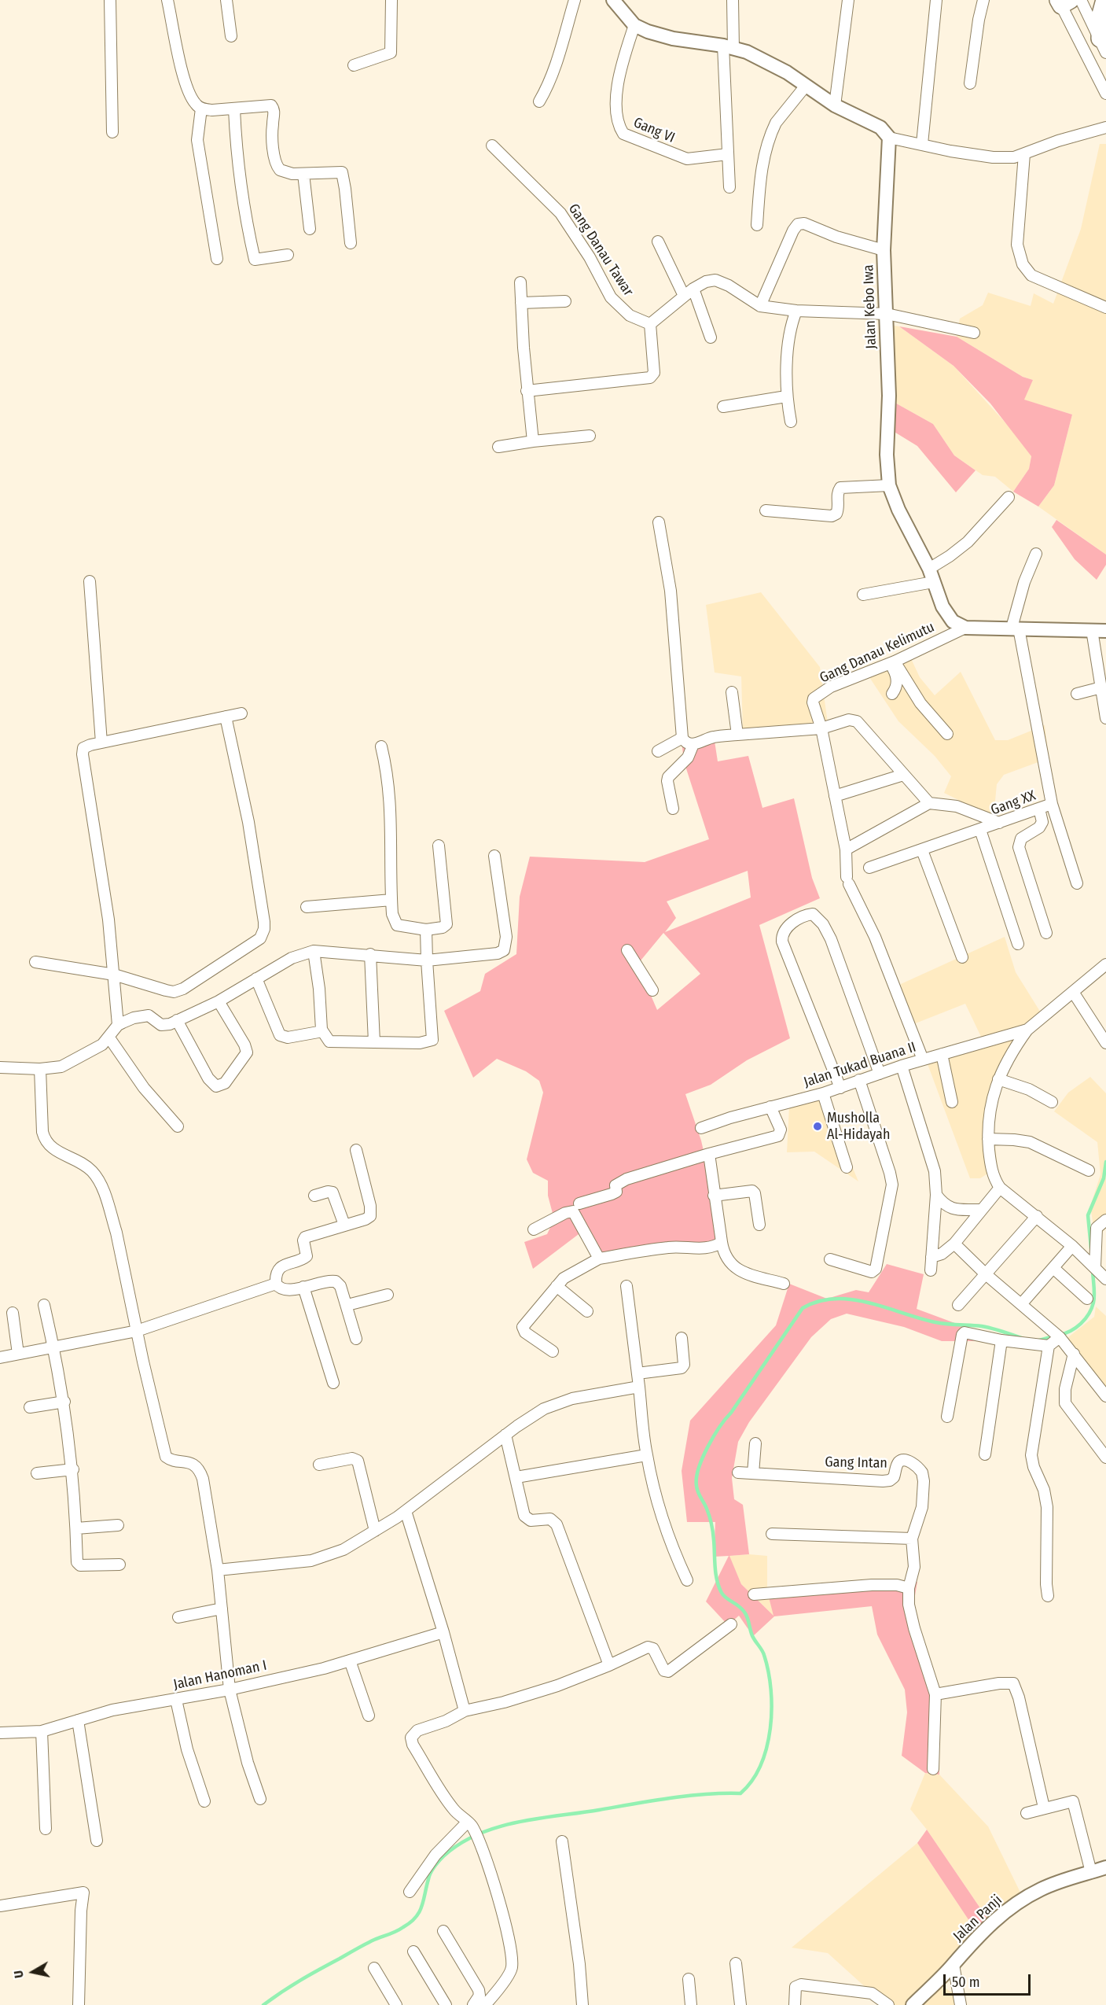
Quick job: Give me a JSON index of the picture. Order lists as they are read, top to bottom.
{
  "streets": {
    "street": [
      "Gang VI",
      "Gang Danau Tawar",
      "Jalan Kebo Iwa",
      "Gang Danau Kelimutu",
      "Gang XX",
      "Jalan Tukad Buana II",
      "Gang Intan",
      "Jalan Hanoman I",
      "Jalan Panji"
    ]
  },
  "crossings": [
    ["Jalan Kebo Iwa", "Gang Danau Kelimutu"],
    ["Gang Danau Kelimutu", "Jalan Tukad Buana II"]
  ],
  "places": ["Musholla Al-Hidayah"],
  "scale_bar": "50 m",
  "north": "left"
}
